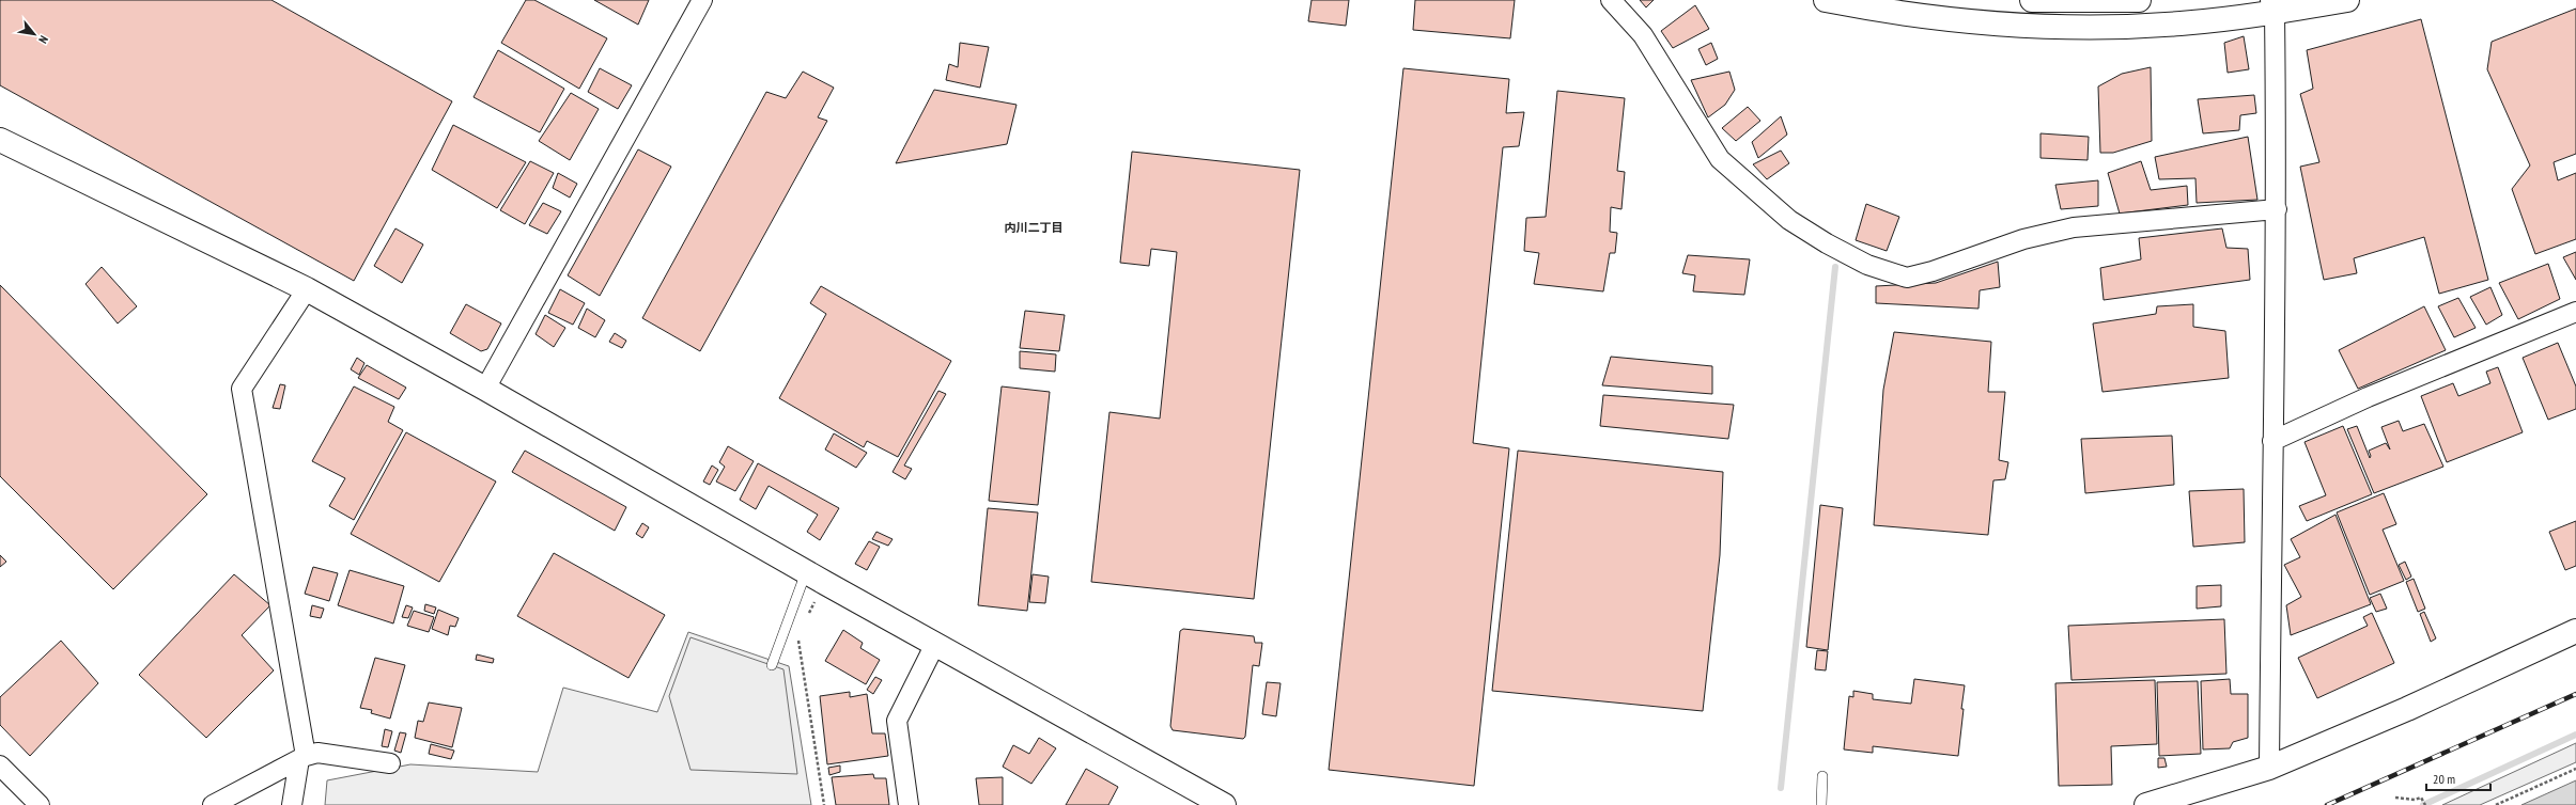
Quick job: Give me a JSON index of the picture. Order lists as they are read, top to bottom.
{
  "districts": ["内川二丁目"],
  "scale_bar": "20 m",
  "north": "bottom right"
}
